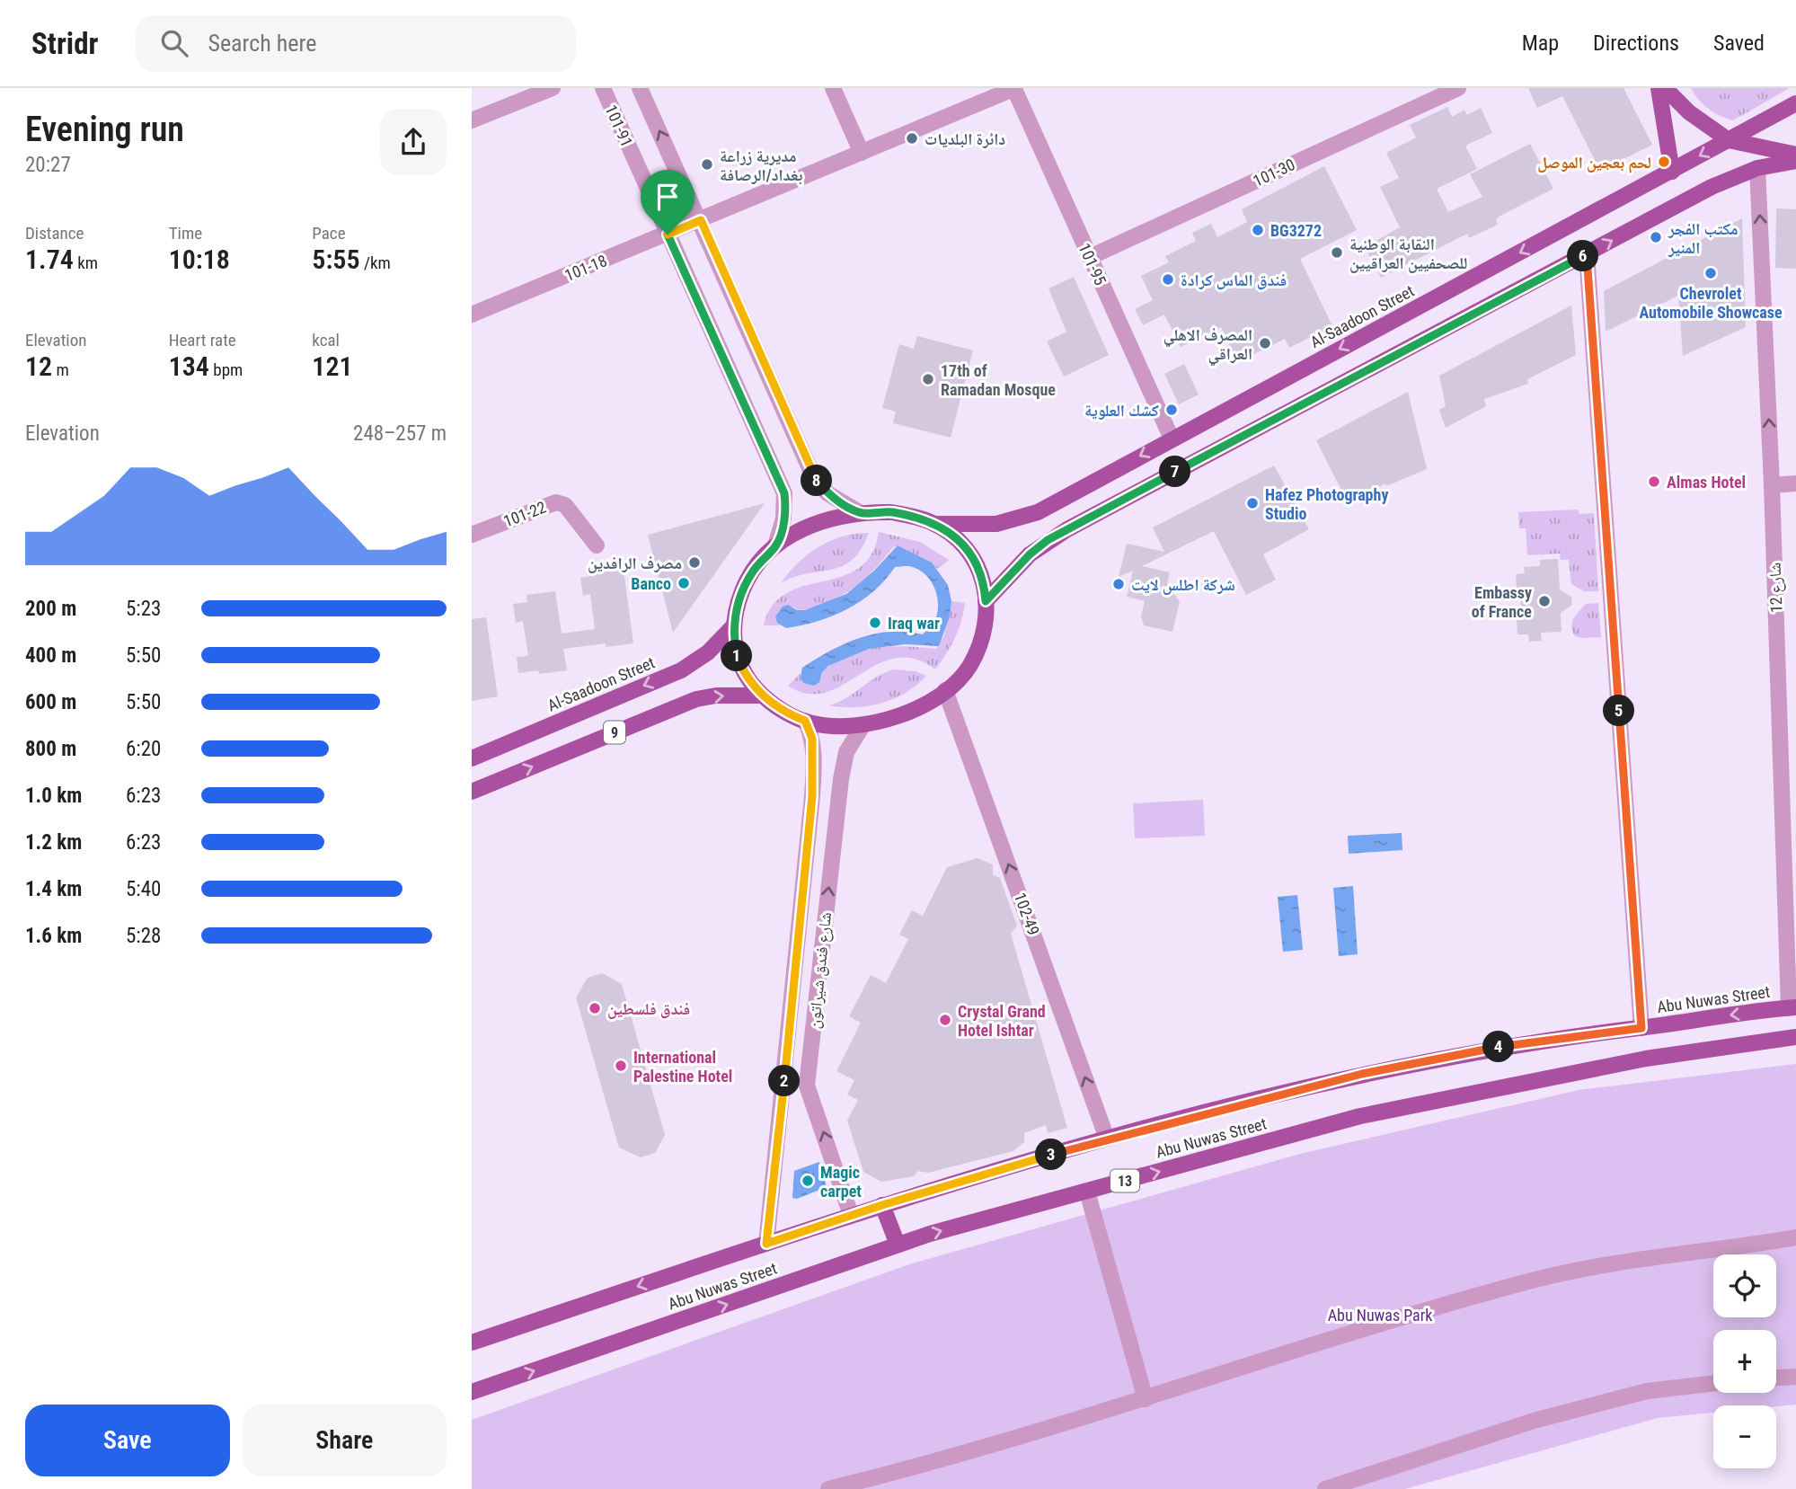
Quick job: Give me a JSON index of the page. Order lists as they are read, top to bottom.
{
  "streets": {
    "main road": [
      "Al-Saadoon Street",
      "9",
      "Abu Nuwas Street",
      "13"
    ],
    "street": [
      "101-91",
      "101-30",
      "101-95",
      "101-18",
      "101-22",
      "شارع 12",
      "102-49",
      "شارع فندق شيراتون"
    ]
  },
  "crossings": [
    ["101-91", "101-18"],
    ["101-30", "101-95"],
    ["101-95", "101-18"],
    ["101-95", "Al-Saadoon Street"],
    ["شارع 12", "Abu Nuwas Street"],
    ["102-49", "Abu Nuwas Street"],
    ["شارع فندق شيراتون", "Abu Nuwas Street"]
  ],
  "one_way": ["شارع 12", "102-49"],
  "parks": ["Abu Nuwas Park"],
  "places": [
    "دائرة البلديات",
    "لحم بعجين الموصل",
    "مديرية زراعة بغداد/الرصافة",
    "BG3272",
    "مكتب الفجر المنير",
    "النقابة الوطنية للصحفيين العراقيين",
    "Chevrolet Automobile Showcase",
    "فندق الماس كرادة",
    "المصرف الاهلي العراقي",
    "17th of Ramadan Mosque",
    "كشك العلوية",
    "Almas Hotel",
    "Hafez Photography Studio",
    "مصرف الرافدين",
    "Banco",
    "شركة اطلس لايت",
    "Embassy of France",
    "Iraq war",
    "فندق فلسطين",
    "Crystal Grand Hotel Ishtar",
    "International Palestine Hotel",
    "Magic carpet"
  ],
  "page": {
    "header": "Stridr",
    "search": "Search here",
    "nav": ["Map", "Directions", "Saved"],
    "heading": ["Evening run", "20:27"],
    "stats": [
      ["Distance", "1.74 km"],
      ["Time", "10:18"],
      ["Pace", "5:55 /km"],
      ["Elevation", "12 m"],
      ["Heart rate", "134 bpm"],
      ["kcal", "121"]
    ],
    "pins": [
      "6",
      "7",
      "8",
      "1",
      "5",
      "4",
      "2",
      "3"
    ],
    "chart": ["Elevation", "248–257 m"],
    "list": [
      {
        "name": "200 m",
        "note": "5:23"
      },
      {
        "name": "400 m",
        "note": "5:50"
      },
      {
        "name": "600 m",
        "note": "5:50"
      },
      {
        "name": "800 m",
        "note": "6:20"
      },
      {
        "name": "1.0 km",
        "note": "6:23"
      },
      {
        "name": "1.2 km",
        "note": "6:23"
      },
      {
        "name": "1.4 km",
        "note": "5:40"
      },
      {
        "name": "1.6 km",
        "note": "5:28"
      }
    ],
    "map_buttons": ["+", "−"],
    "buttons": ["Save", "Share"]
  }
}
